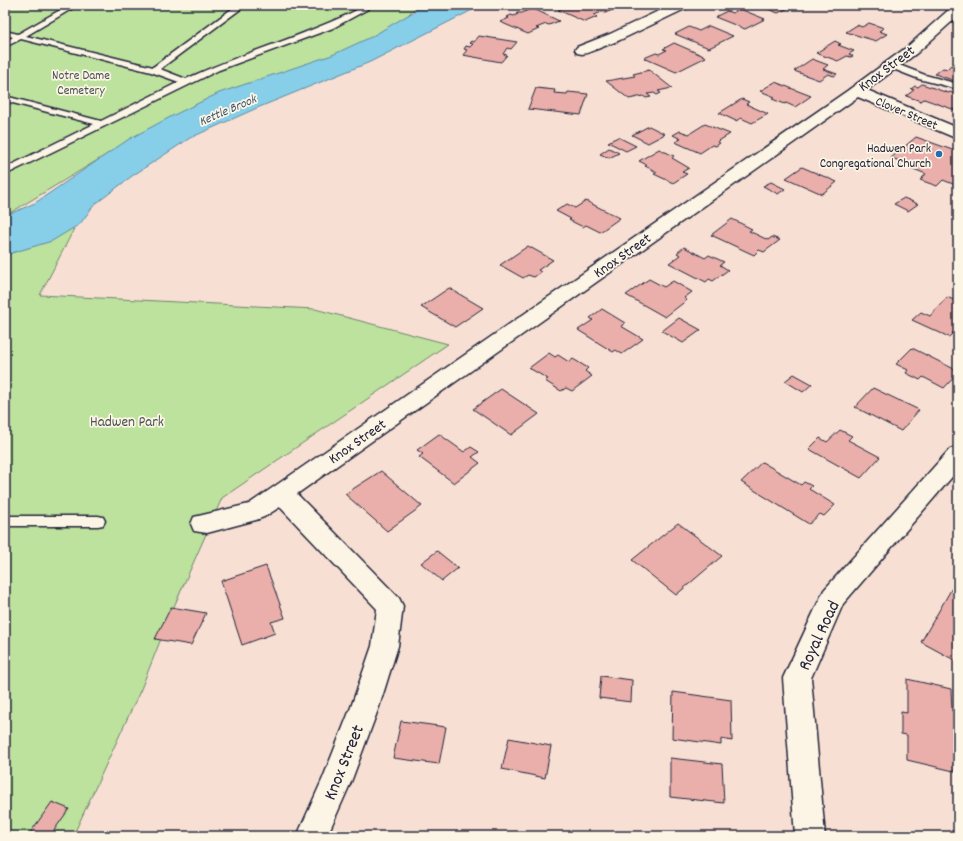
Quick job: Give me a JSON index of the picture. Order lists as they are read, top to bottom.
{
  "streets": {
    "street": ["Knox Street", "Clover Street", "Royal Road"]
  },
  "crossings": [
    ["Knox Street", "Clover Street"]
  ],
  "water": ["Kettle Brook"],
  "parks": ["Notre Dame Cemetery", "Hadwen Park"],
  "places": ["Hadwen Park Congregational Church"]
}
